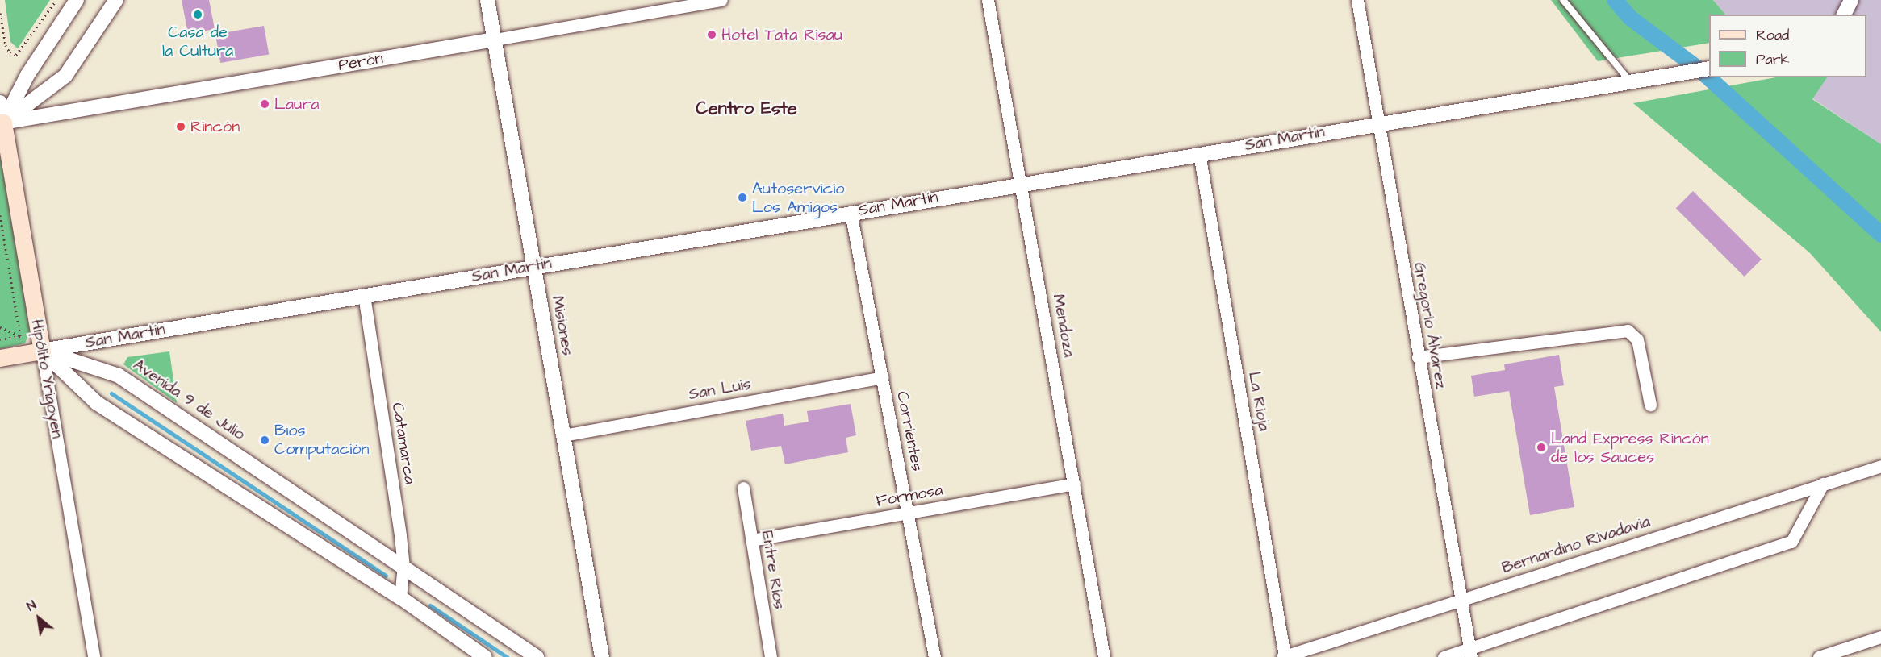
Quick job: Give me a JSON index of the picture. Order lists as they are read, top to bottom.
{
  "streets": {
    "main road": ["San Martín", "Hipólito Yrigoyen"],
    "street": [
      "Perón",
      "Misiones",
      "Mendoza",
      "Gregorio Álvarez",
      "San Luis",
      "Avenida 9 de Julio",
      "La Rioja",
      "Corrientes",
      "Catamarca",
      "Formosa",
      "Bernardino Rivadavia",
      "Entre Ríos"
    ]
  },
  "crossings": [
    ["Perón", "Misiones"],
    ["Perón", "Hipólito Yrigoyen"],
    ["San Martín", "Misiones"],
    ["San Martín", "Mendoza"],
    ["San Martín", "Gregorio Álvarez"],
    ["San Martín", "Hipólito Yrigoyen"],
    ["San Martín", "Avenida 9 de Julio"],
    ["San Martín", "La Rioja"],
    ["San Martín", "Corrientes"],
    ["San Martín", "Catamarca"],
    ["Misiones", "San Luis"],
    ["Mendoza", "Formosa"],
    ["Gregorio Álvarez", "Bernardino Rivadavia"],
    ["Hipólito Yrigoyen", "Avenida 9 de Julio"],
    ["San Luis", "Corrientes"],
    ["Avenida 9 de Julio", "Catamarca"],
    ["La Rioja", "Bernardino Rivadavia"],
    ["Corrientes", "Formosa"],
    ["Formosa", "Entre Ríos"]
  ],
  "districts": ["Centro Este"],
  "places": [
    "Casa de la Cultura",
    "Hotel Tata Risau",
    "Laura",
    "Rincón",
    "Autoservicio Los Amigos",
    "Bios Computación",
    "Land Express Rincón de los Sauces"
  ],
  "legend": ["Road", "Park"],
  "north": "top left"
}
